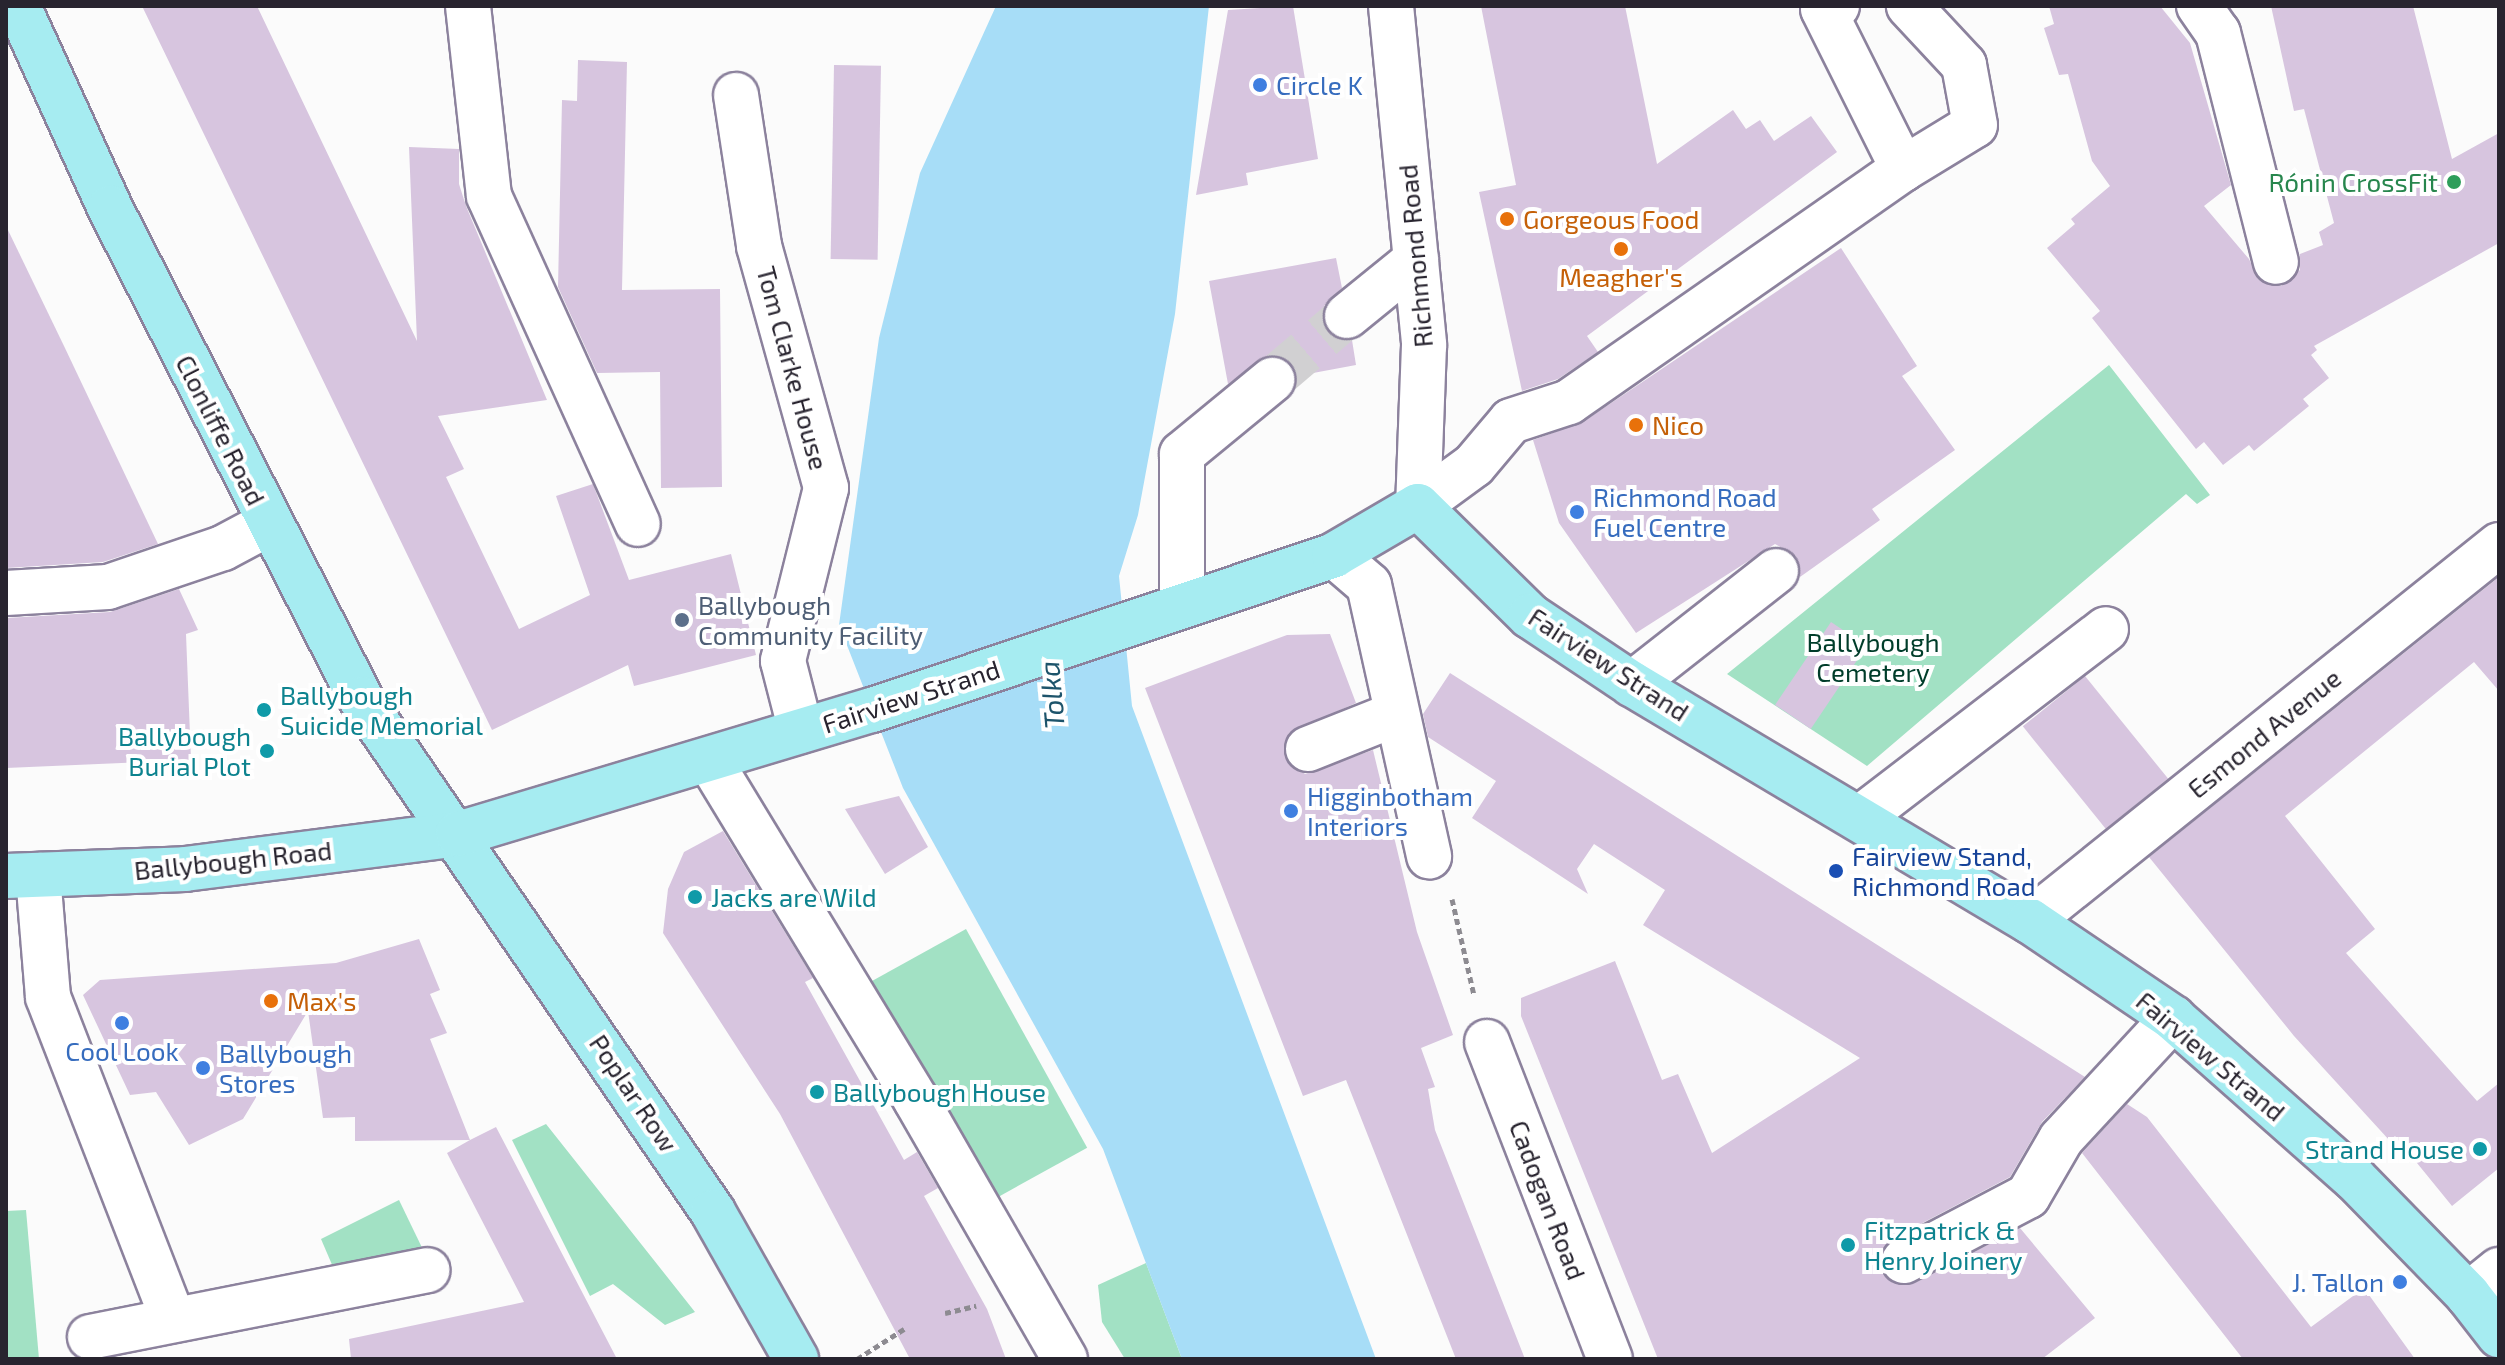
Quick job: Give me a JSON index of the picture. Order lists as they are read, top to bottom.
{
  "streets": {
    "main road": [
      "Clonliffe Road",
      "Fairview Strand",
      "Ballybough Road",
      "Poplar Row"
    ],
    "street": [
      "Richmond Road",
      "Tom Clarke House",
      "Esmond Avenue",
      "Cadogan Road"
    ]
  },
  "crossings": [
    ["Richmond Road", "Fairview Strand"],
    ["Tom Clarke House", "Fairview Strand"],
    ["Clonliffe Road", "Fairview Strand"],
    ["Clonliffe Road", "Ballybough Road"],
    ["Clonliffe Road", "Poplar Row"],
    ["Fairview Strand", "Esmond Avenue"],
    ["Fairview Strand", "Ballybough Road"],
    ["Fairview Strand", "Poplar Row"],
    ["Ballybough Road", "Poplar Row"]
  ],
  "water": ["Tolka"],
  "parks": ["Ballybough Cemetery"],
  "places": [
    "Circle K",
    "Rónin CrossFit",
    "Gorgeous Food",
    "Meagher's",
    "Nico",
    "Richmond Road Fuel Centre",
    "Ballybough Community Facility",
    "Ballybough Suicide Memorial",
    "Ballybough Burial Plot",
    "Higginbotham Interiors",
    "Fairview Stand, Richmond Road",
    "Jacks are Wild",
    "Max's",
    "Cool Look",
    "Ballybough Stores",
    "Ballybough House",
    "Strand House",
    "Fitzpatrick & Henry Joinery",
    "J. Tallon"
  ]
}
